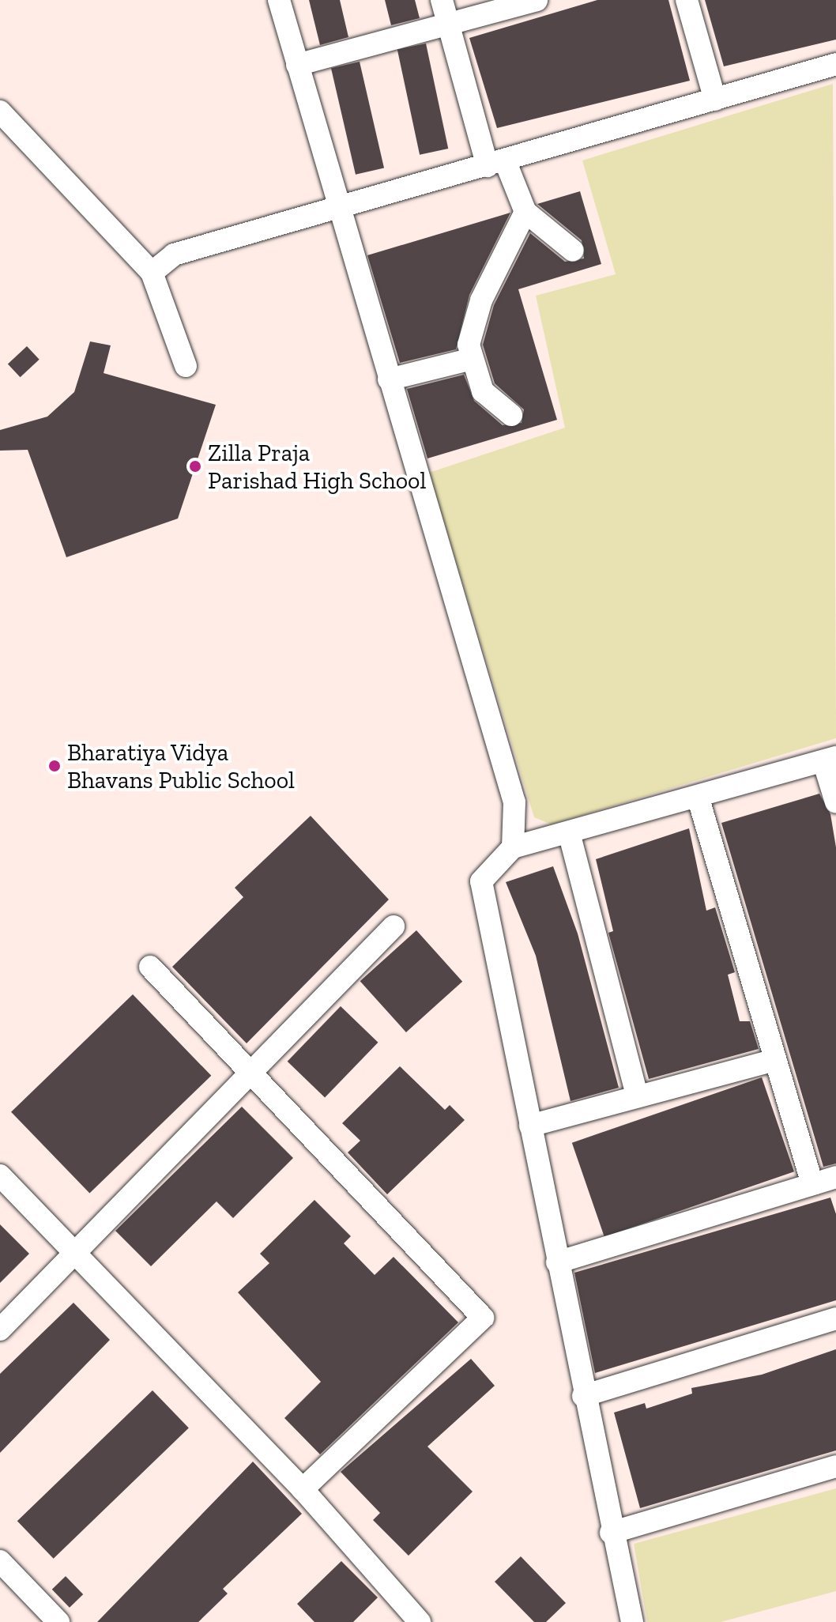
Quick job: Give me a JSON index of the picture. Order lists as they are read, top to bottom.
{
  "places": ["Zilla Praja Parishad High School", "Bharatiya Vidya Bhavans Public School"]
}
